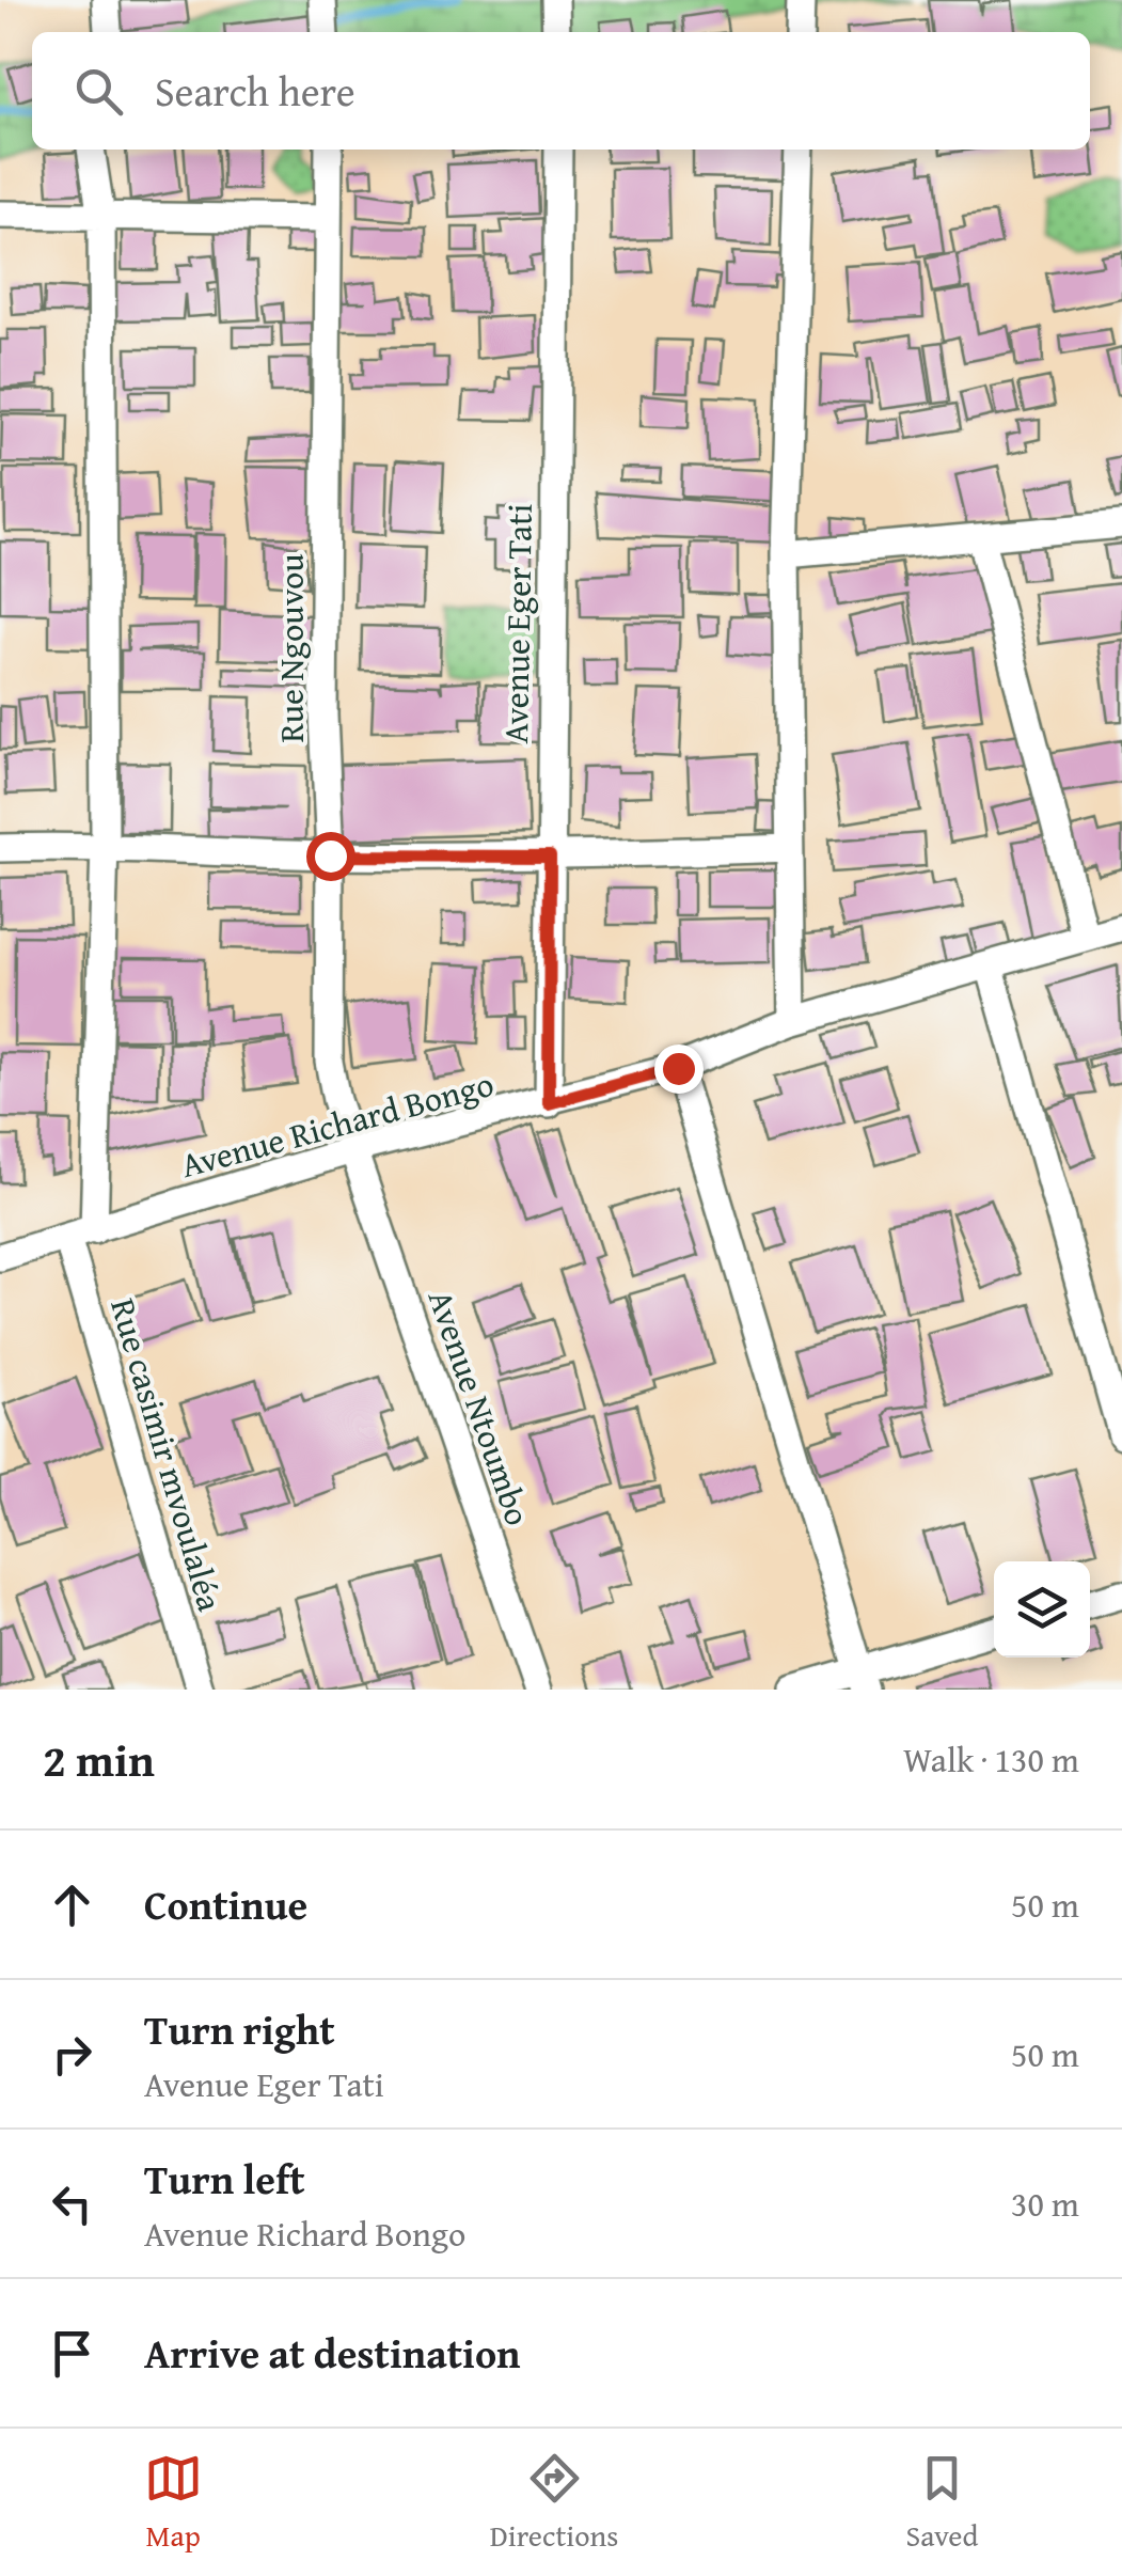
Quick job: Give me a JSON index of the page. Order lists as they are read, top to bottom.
{
  "streets": {
    "street": [
      "Avenue Eger Tati",
      "Rue Ngouvou",
      "Avenue Richard Bongo",
      "Avenue Ntoumbo",
      "Rue casimir mvoulaléa"
    ]
  },
  "crossings": [
    ["Avenue Eger Tati", "Avenue Richard Bongo"],
    ["Rue Ngouvou", "Avenue Richard Bongo"],
    ["Rue Ngouvou", "Avenue Ntoumbo"],
    ["Avenue Richard Bongo", "Avenue Ntoumbo"],
    ["Avenue Richard Bongo", "Rue casimir mvoulaléa"]
  ],
  "page": {
    "search": "Search here",
    "heading": ["2 min", "Walk · 130 m"],
    "list": [
      ["Continue", "50 m"],
      ["Turn right", "Avenue Eger Tati", "50 m"],
      ["Turn left", "Avenue Richard Bongo", "30 m"],
      "Arrive at destination"
    ],
    "nav": ["Map", "Directions", "Saved"]
  }
}
